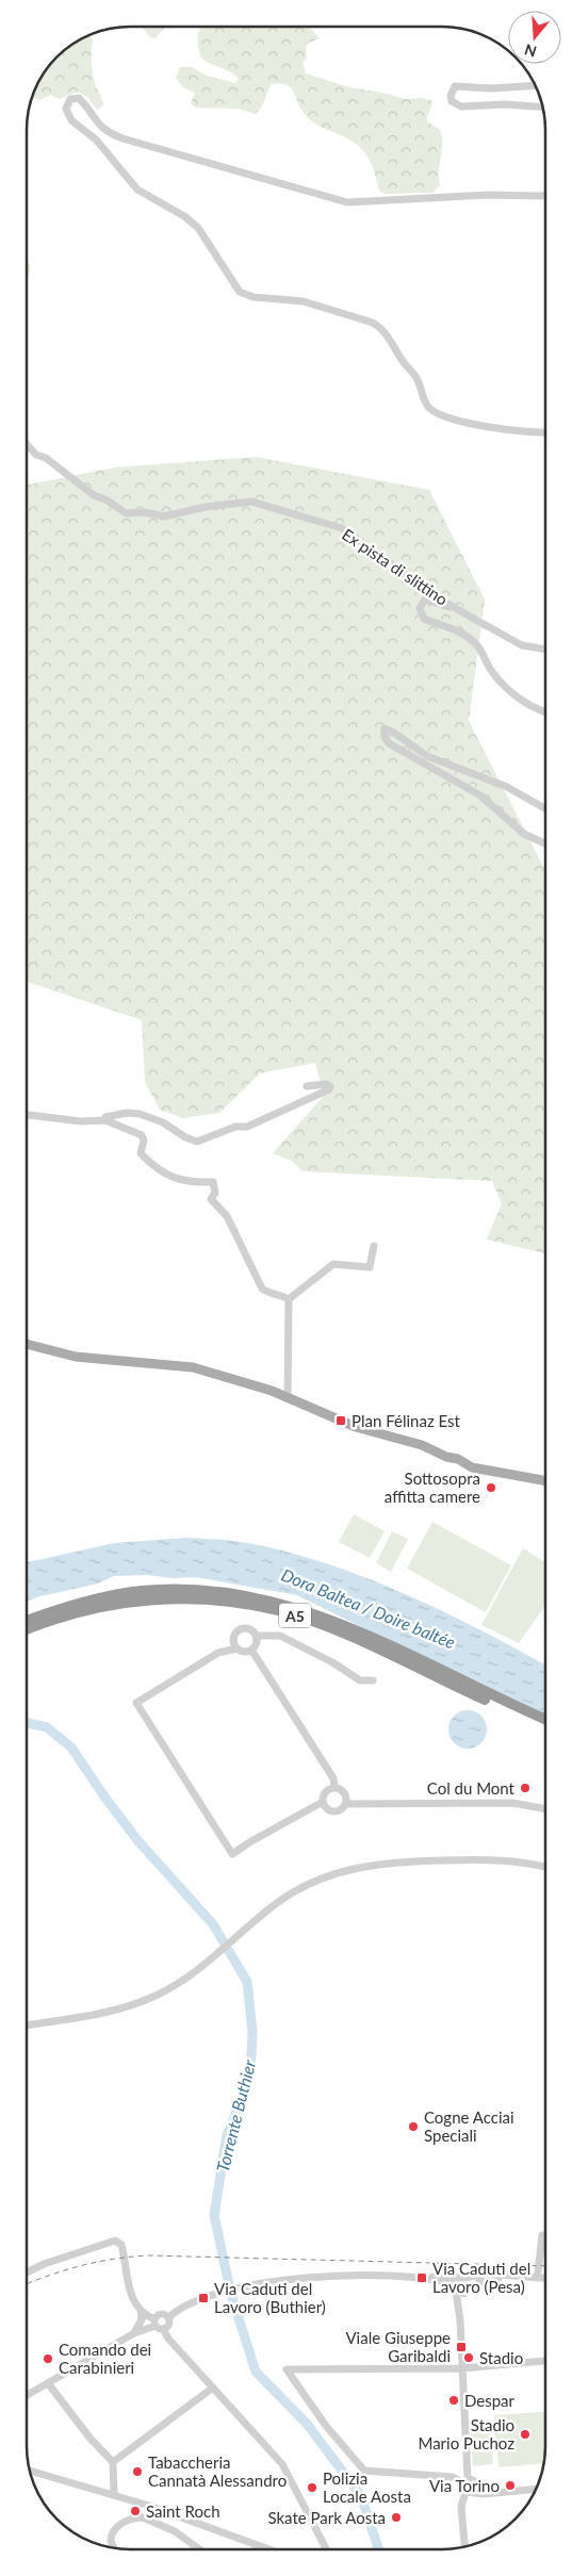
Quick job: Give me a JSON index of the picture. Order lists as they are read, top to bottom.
{
  "streets": {
    "highway": ["A5"],
    "street": ["Ex pista di slittino"]
  },
  "water": ["Dora Baltea / Doire baltée", "Torrente Buthier"],
  "places": {
    "transit": [
      "Plan Félinaz Est",
      "Via Caduti del Lavoro (Pesa)",
      "Via Caduti del Lavoro (Buthier)",
      "Viale Giuseppe Garibaldi"
    ],
    "other": [
      "Sottosopra affitta camere",
      "Col du Mont",
      "Cogne Acciai Speciali",
      "Stadio",
      "Comando dei Carabinieri",
      "Despar",
      "Stadio Mario Puchoz",
      "Tabaccheria Cannatà Alessandro",
      "Via Torino",
      "Polizia Locale Aosta",
      "Saint Roch",
      "Skate Park Aosta"
    ]
  },
  "north": "bottom"
}
